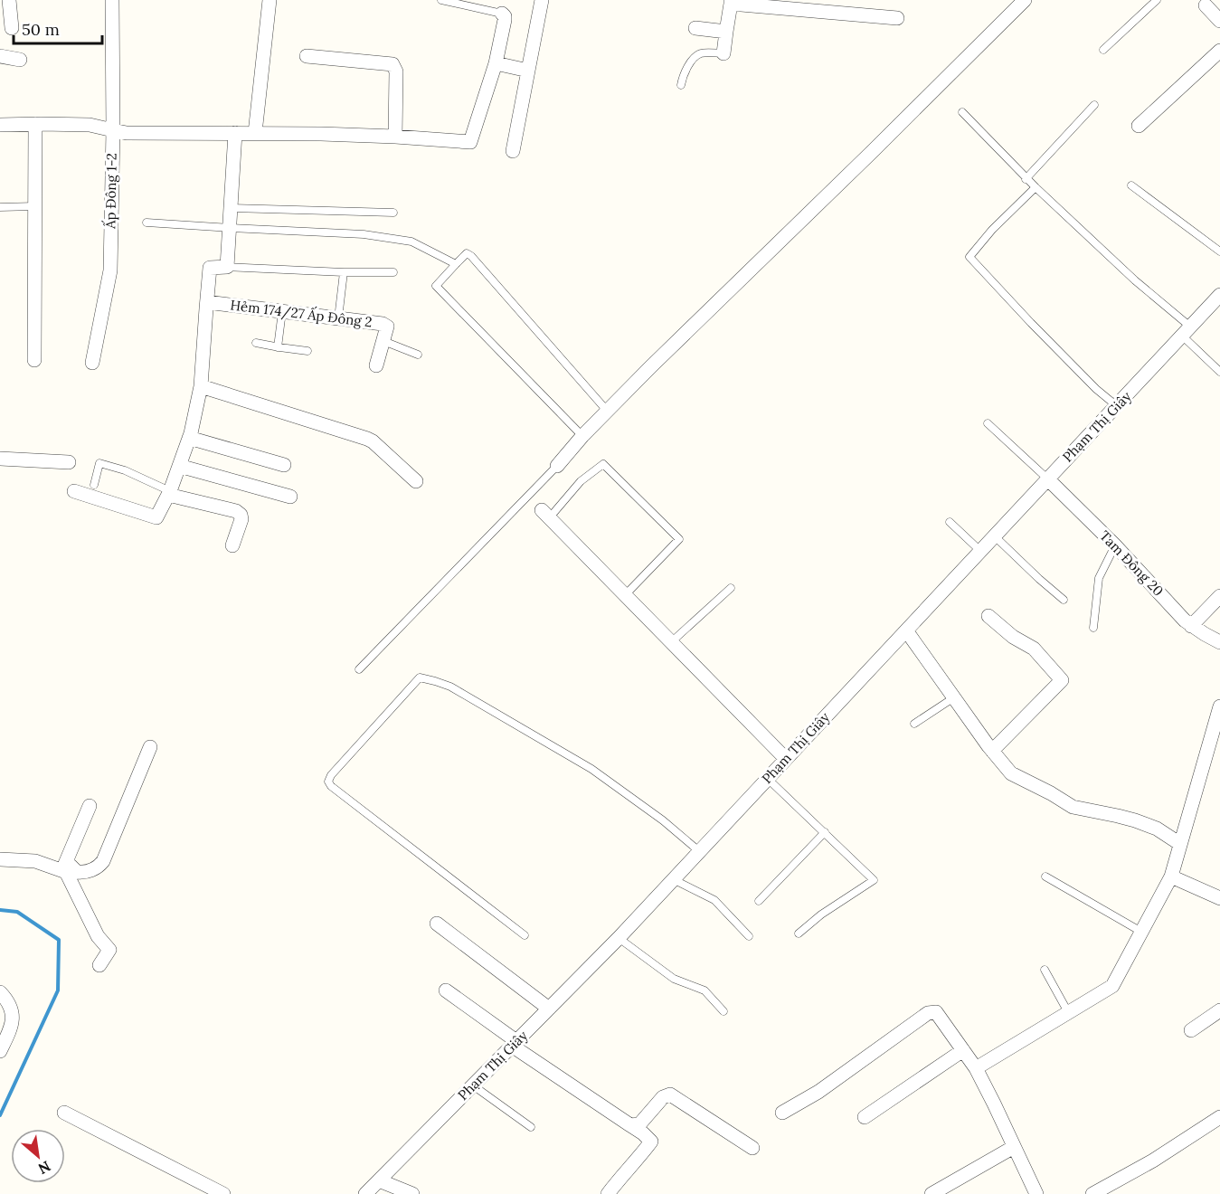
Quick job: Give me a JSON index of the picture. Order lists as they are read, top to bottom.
{
  "streets": {
    "street": [
      "Ấp Đông 1-2",
      "Hẻm 174/27 Ấp Đông 2",
      "Phạm Thị Giây",
      "Tam Đông 20"
    ]
  },
  "crossings": [
    ["Phạm Thị Giây", "Tam Đông 20"]
  ],
  "scale_bar": "50 m",
  "north": "bottom right"
}
